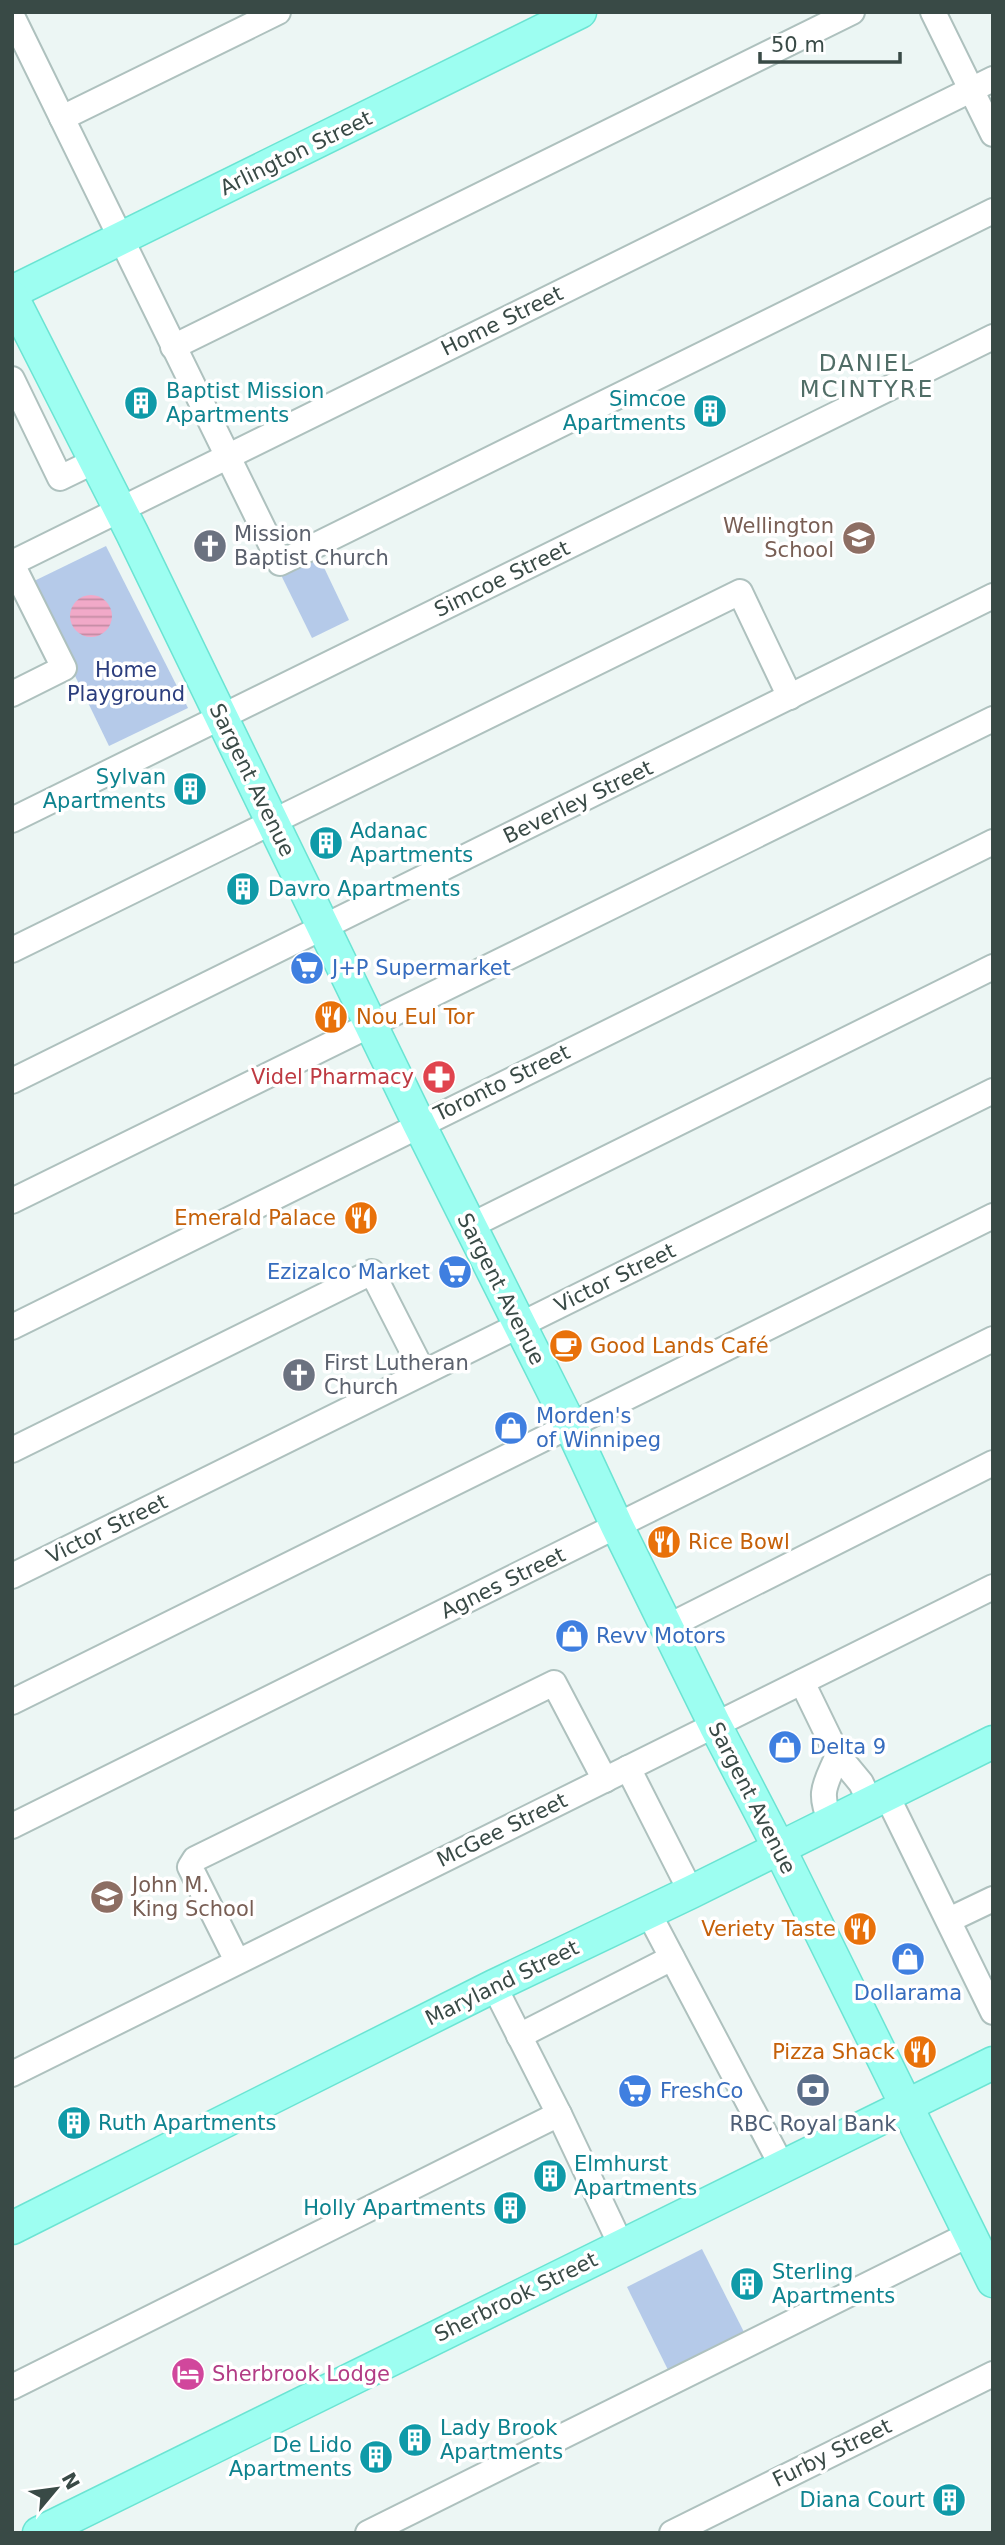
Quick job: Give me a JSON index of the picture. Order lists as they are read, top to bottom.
{
  "streets": {
    "main road": [
      "Arlington Street",
      "Sargent Avenue",
      "Maryland Street",
      "Sherbrook Street"
    ],
    "street": [
      "Home Street",
      "Simcoe Street",
      "Beverley Street",
      "Toronto Street",
      "Victor Street",
      "Agnes Street",
      "McGee Street",
      "Furby Street"
    ]
  },
  "crossings": [
    ["Arlington Street", "Sargent Avenue"],
    ["Home Street", "Sargent Avenue"],
    ["Simcoe Street", "Sargent Avenue"],
    ["Sargent Avenue", "Beverley Street"],
    ["Sargent Avenue", "Toronto Street"],
    ["Sargent Avenue", "Victor Street"],
    ["Sargent Avenue", "Agnes Street"],
    ["Sargent Avenue", "McGee Street"],
    ["Sargent Avenue", "Maryland Street"],
    ["Sargent Avenue", "Sherbrook Street"]
  ],
  "districts": ["DANIEL MCINTYRE"],
  "parks": ["Home Playground"],
  "places": {
    "building": [
      "Baptist Mission Apartments",
      "Simcoe Apartments",
      "Sylvan Apartments",
      "Adanac Apartments",
      "Davro Apartments",
      "Ruth Apartments",
      "Elmhurst Apartments",
      "Holly Apartments",
      "Sterling Apartments",
      "Lady Brook Apartments",
      "De Lido Apartments",
      "Diana Court"
    ],
    "school or university": ["Wellington School", "John M. King School"],
    "church": ["Mission Baptist Church", "First Lutheran Church"],
    "supermarket": ["J+P Supermarket", "Ezizalco Market", "FreshCo"],
    "restaurant": [
      "Nou Eul Tor",
      "Emerald Palace",
      "Rice Bowl",
      "Veriety Taste",
      "Pizza Shack"
    ],
    "pharmacy": ["Videl Pharmacy"],
    "cafe": ["Good Lands Café"],
    "shop": [
      "Morden's of Winnipeg",
      "Revv Motors",
      "Delta 9",
      "Dollarama"
    ],
    "bank": ["RBC Royal Bank"],
    "hotel": ["Sherbrook Lodge"]
  },
  "scale_bar": "50 m",
  "north": "top right"
}
